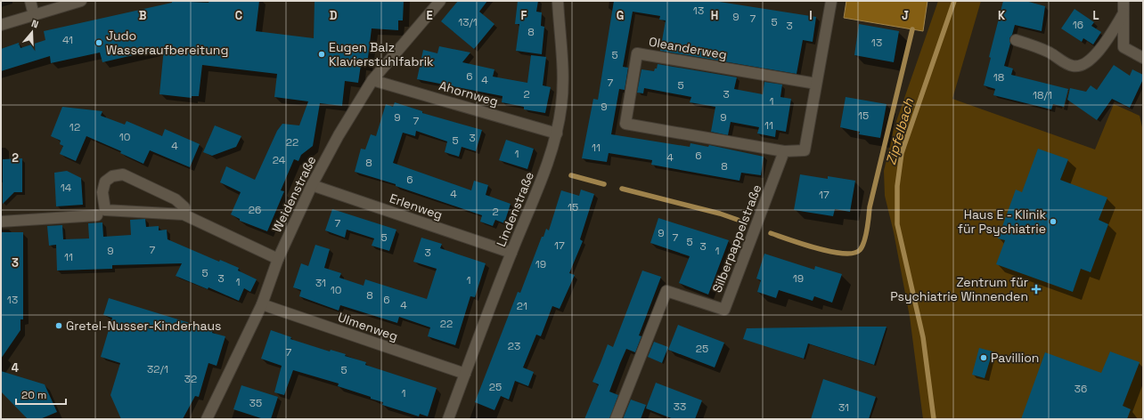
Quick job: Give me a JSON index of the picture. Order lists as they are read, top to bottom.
{
  "streets": {
    "street": [
      "Oleanderweg",
      "Ahornweg",
      "Weidenstraße",
      "Erlenweg",
      "Lindenstraße",
      "Silberpappelstraße",
      "Ulmenweg"
    ]
  },
  "crossings": [
    ["Oleanderweg", "Silberpappelstraße"],
    ["Ahornweg", "Weidenstraße"],
    ["Ahornweg", "Lindenstraße"],
    ["Weidenstraße", "Erlenweg"],
    ["Weidenstraße", "Ulmenweg"],
    ["Erlenweg", "Lindenstraße"],
    ["Lindenstraße", "Ulmenweg"]
  ],
  "water": ["Zipfelbach"],
  "places": {
    "other": [
      "Judo Wasseraufbereitung",
      "Eugen Balz Klavierstuhlfabrik",
      "Haus E - Klinik für Psychiatrie",
      "Gretel-Nusser-Kinderhaus",
      "Pavillion"
    ],
    "health": ["Zentrum für Psychiatrie Winnenden"]
  },
  "house_numbers": [
    "13",
    "9",
    "7",
    "13/1",
    "5",
    "16",
    "3",
    "8",
    "41",
    "13",
    "5",
    "6",
    "18",
    "4",
    "7",
    "5",
    "2",
    "3",
    "18/1",
    "1",
    "9",
    "15",
    "9",
    "9",
    "7",
    "11",
    "12",
    "10",
    "3",
    "5",
    "22",
    "4",
    "11",
    "1",
    "6",
    "4",
    "24",
    "8",
    "8",
    "6",
    "14",
    "4",
    "17",
    "15",
    "26",
    "2",
    "7",
    "9",
    "5",
    "7",
    "5",
    "17",
    "3",
    "7",
    "9",
    "1",
    "3",
    "11",
    "19",
    "5",
    "3",
    "19",
    "1",
    "1",
    "31",
    "10",
    "8",
    "13",
    "6",
    "4",
    "21",
    "22",
    "23",
    "25",
    "7",
    "32/1",
    "5",
    "32",
    "25",
    "36",
    "1",
    "35",
    "33",
    "31"
  ],
  "scale_bar": "20 m",
  "north": "top",
  "grid": {
    "columns": [
      "B",
      "C",
      "D",
      "E",
      "F",
      "G",
      "H",
      "I",
      "J",
      "K",
      "L"
    ],
    "rows": ["2", "3", "4"]
  }
}
